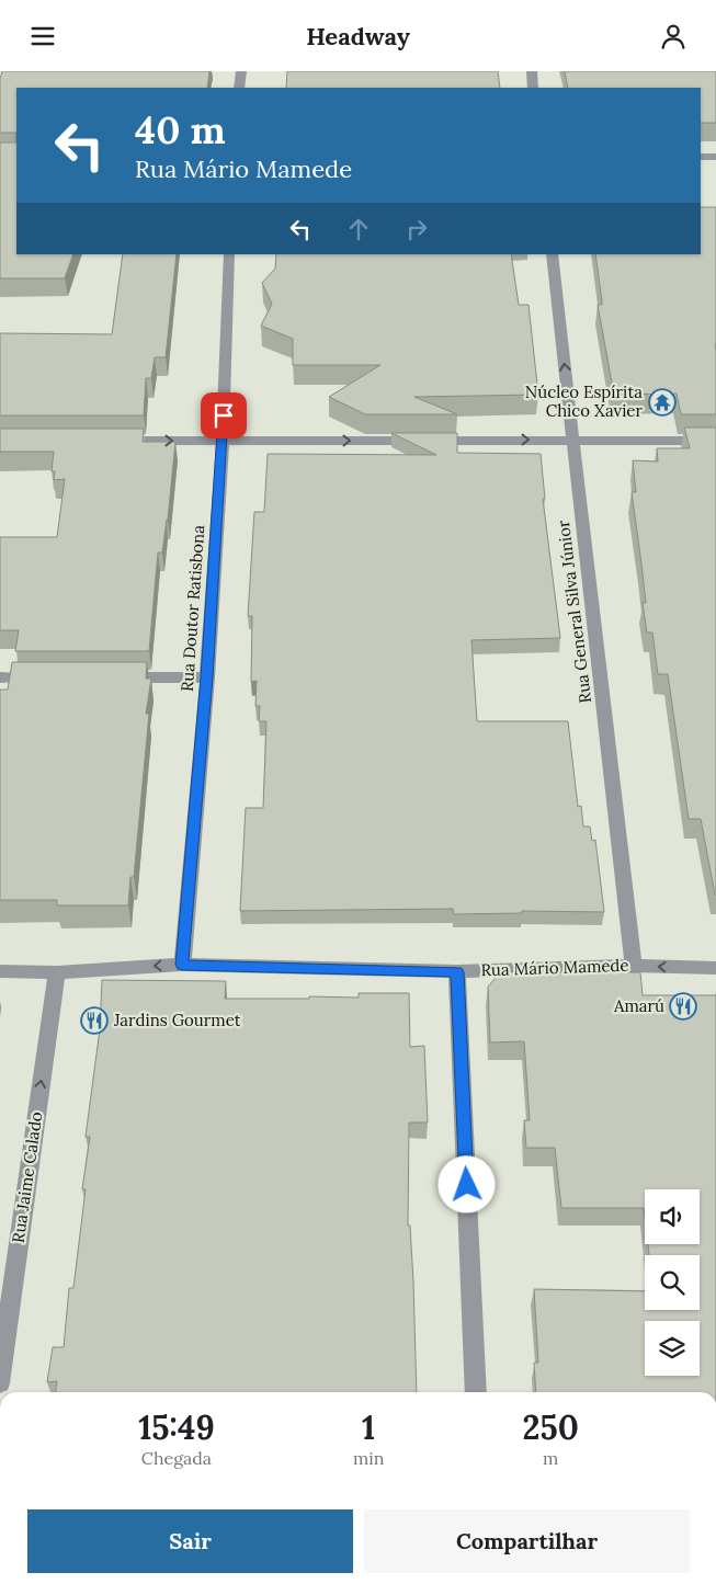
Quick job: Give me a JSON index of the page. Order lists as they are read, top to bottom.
{
  "streets": {
    "street": [
      "Rua Doutor Ratisbona",
      "Rua General Silva Júnior",
      "Rua Mário Mamede",
      "Rua Jaime Calado"
    ]
  },
  "crossings": [
    ["Rua Doutor Ratisbona", "Rua Mário Mamede"],
    ["Rua General Silva Júnior", "Rua Mário Mamede"],
    ["Rua Mário Mamede", "Rua Jaime Calado"]
  ],
  "one_way": ["Rua Jaime Calado"],
  "places": {
    "temple": ["Núcleo Espírita Chico Xavier"],
    "restaurant": ["Amarú", "Jardins Gourmet"]
  },
  "page": {
    "header": "Headway",
    "turn": ["40 m", "Rua Mário Mamede"],
    "eta": [
      "15:49",
      "Chegada",
      "1",
      "min",
      "250",
      "m"
    ],
    "buttons": ["Sair", "Compartilhar"]
  }
}
